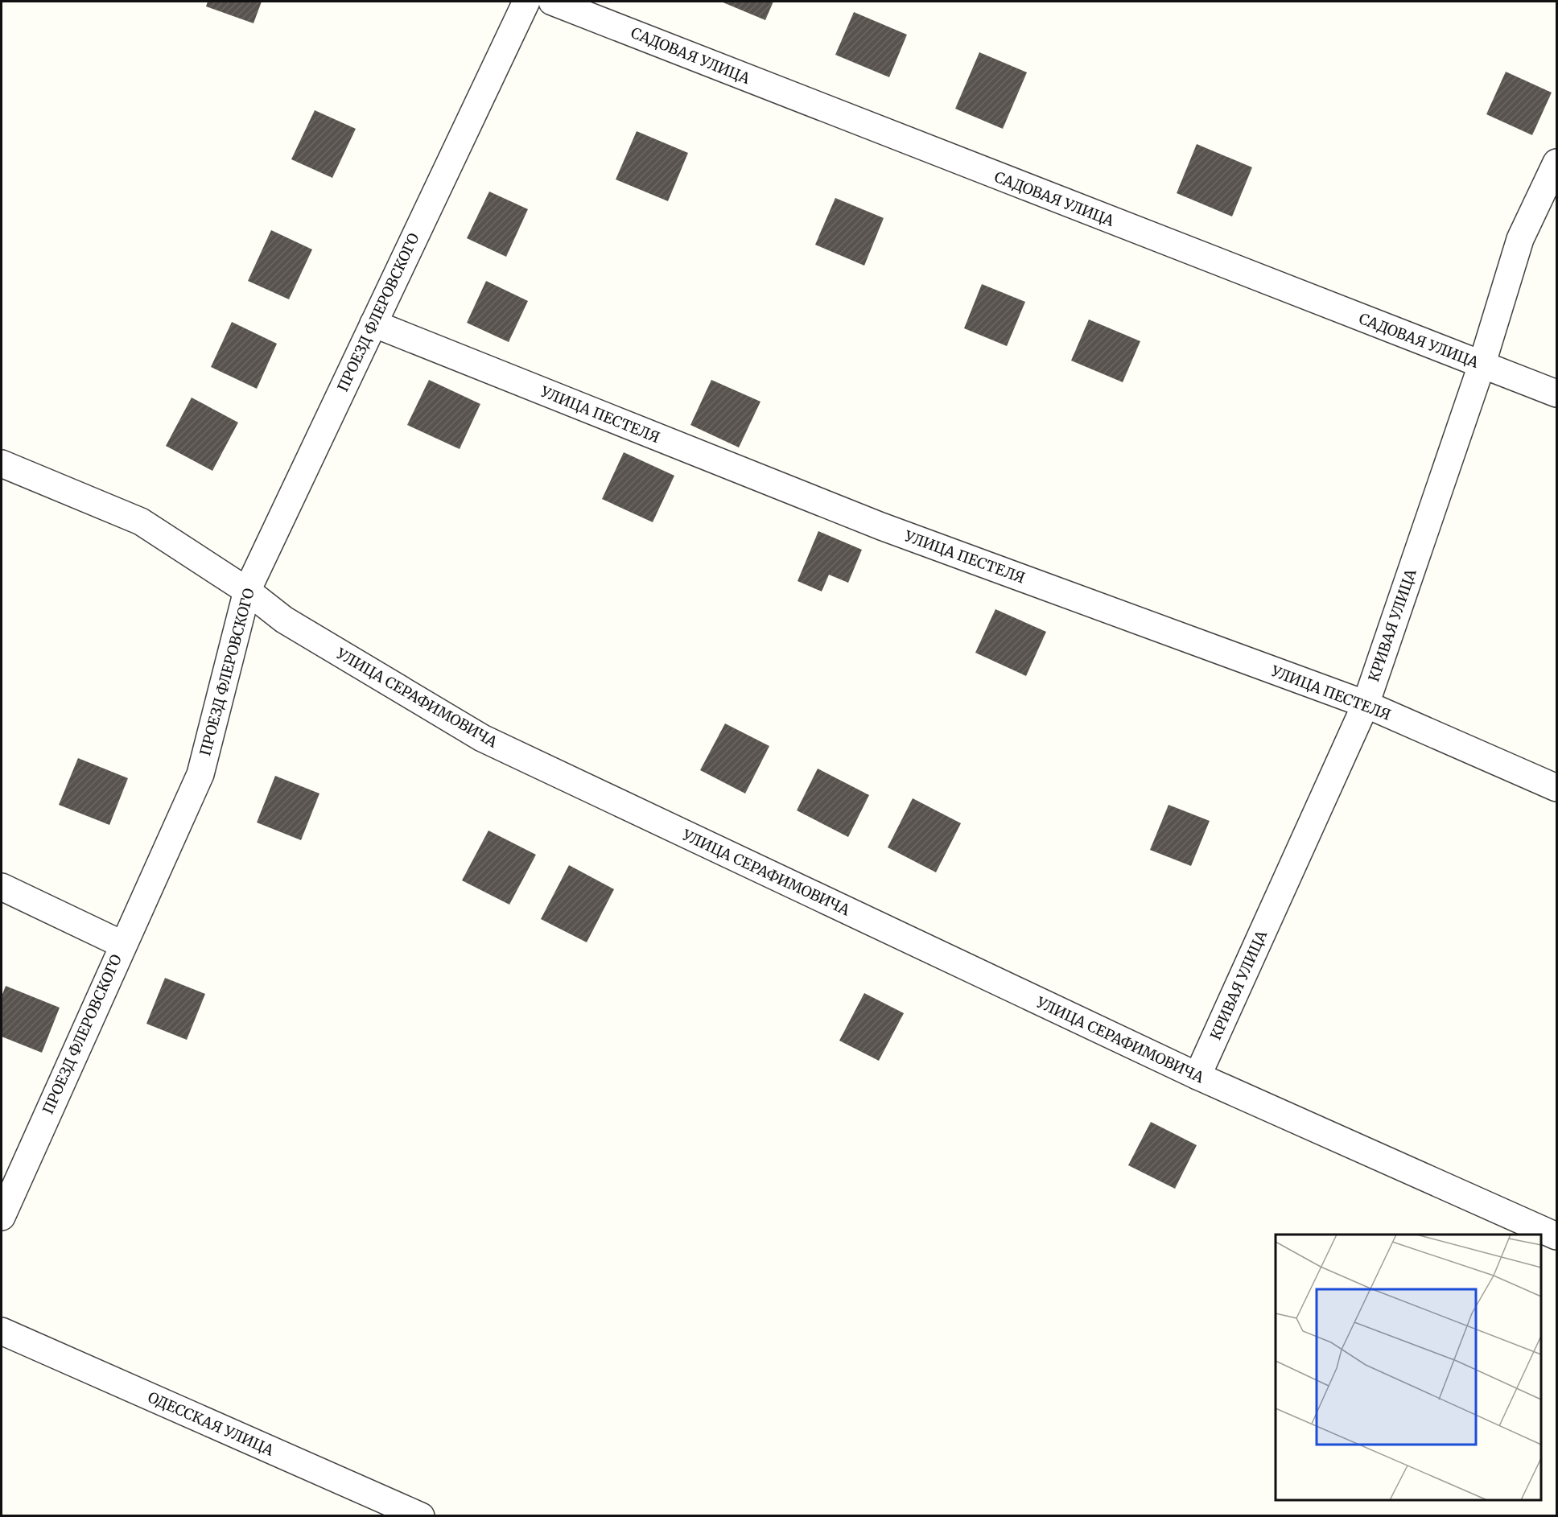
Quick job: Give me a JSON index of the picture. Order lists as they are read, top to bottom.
{
  "streets": {
    "street": [
      "САДОВАЯ УЛИЦА",
      "ПРОЕЗД ФЛЕРОВСКОГО",
      "УЛИЦА ПЕСТЕЛЯ",
      "КРИВАЯ УЛИЦА",
      "УЛИЦА СЕРАФИМОВИЧА",
      "ОДЕССКАЯ УЛИЦА"
    ]
  },
  "crossings": [
    ["САДОВАЯ УЛИЦА", "КРИВАЯ УЛИЦА"],
    ["ПРОЕЗД ФЛЕРОВСКОГО", "УЛИЦА ПЕСТЕЛЯ"],
    ["ПРОЕЗД ФЛЕРОВСКОГО", "УЛИЦА СЕРАФИМОВИЧА"],
    ["УЛИЦА ПЕСТЕЛЯ", "КРИВАЯ УЛИЦА"],
    ["КРИВАЯ УЛИЦА", "УЛИЦА СЕРАФИМОВИЧА"]
  ]
}
